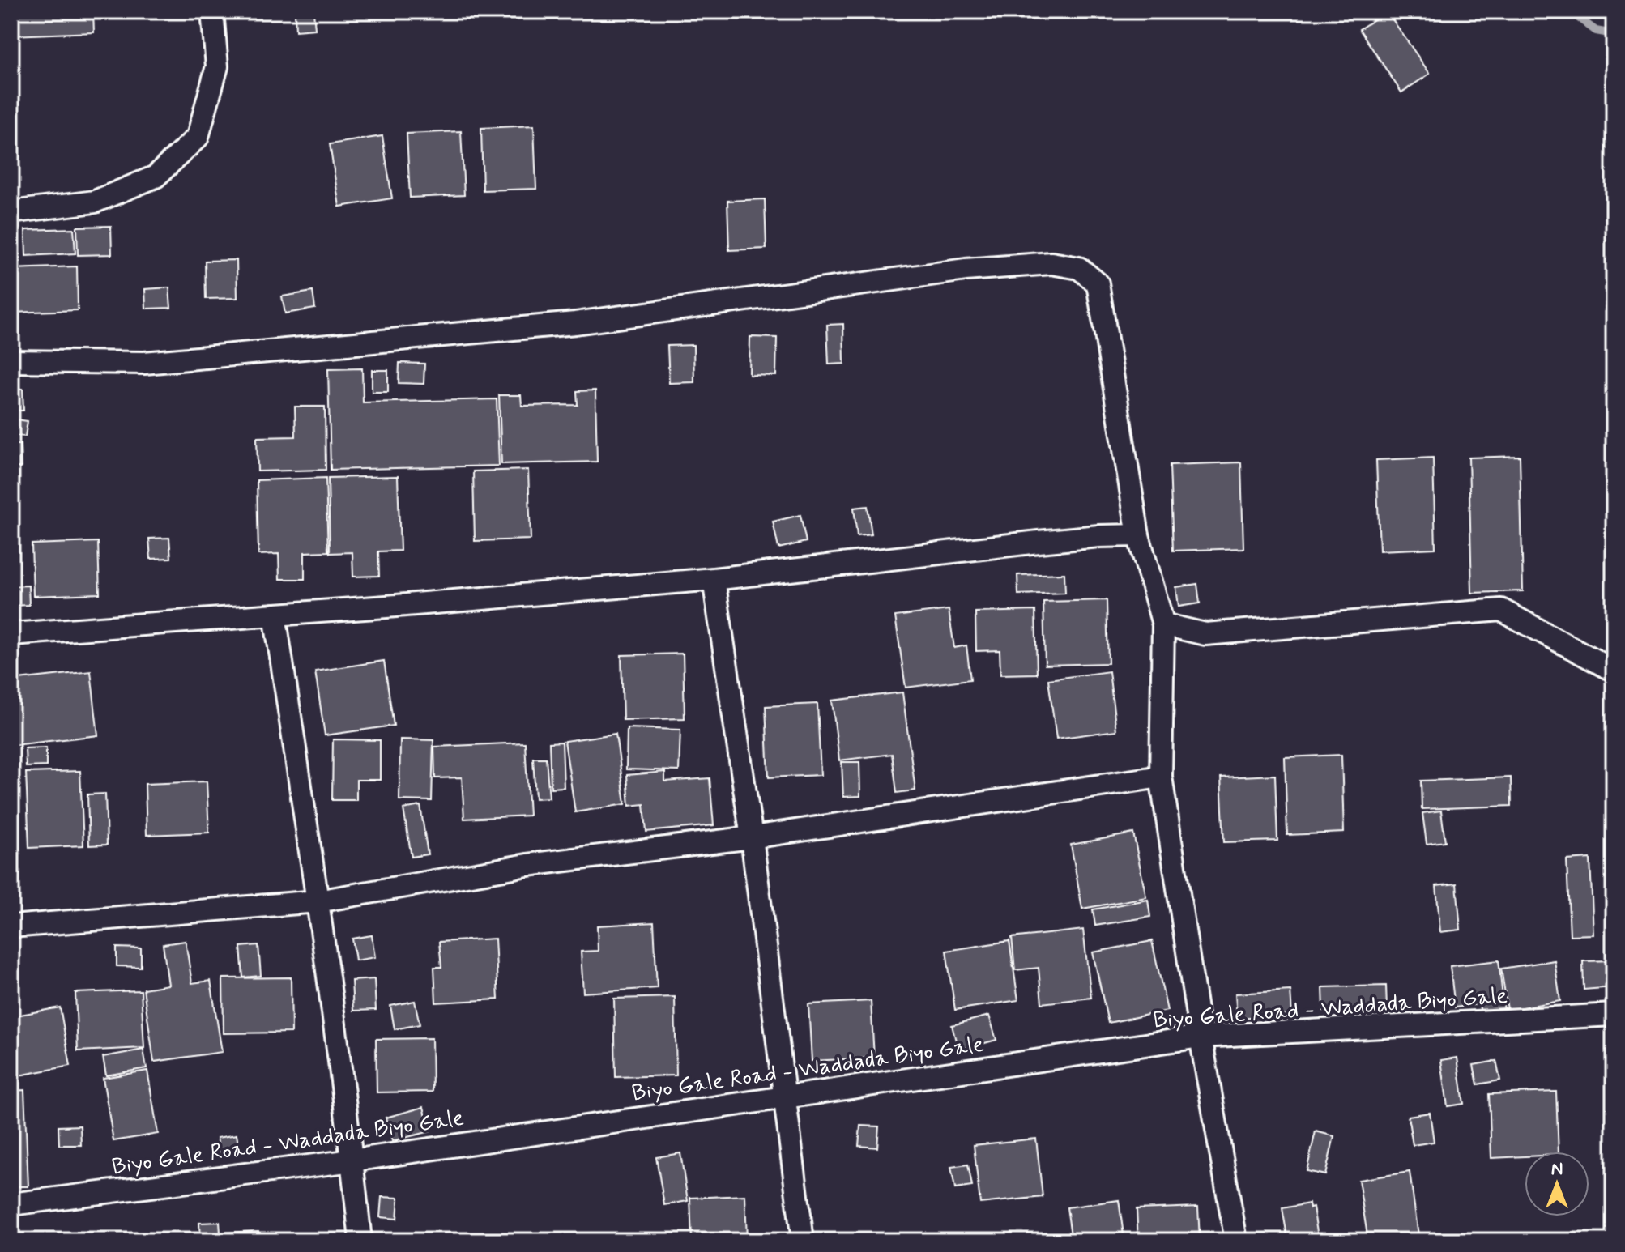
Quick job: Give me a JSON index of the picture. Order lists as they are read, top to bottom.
{
  "streets": {
    "street": ["Biyo Gale Road - Waddada Biyo Gale"]
  },
  "north": "top"
}
